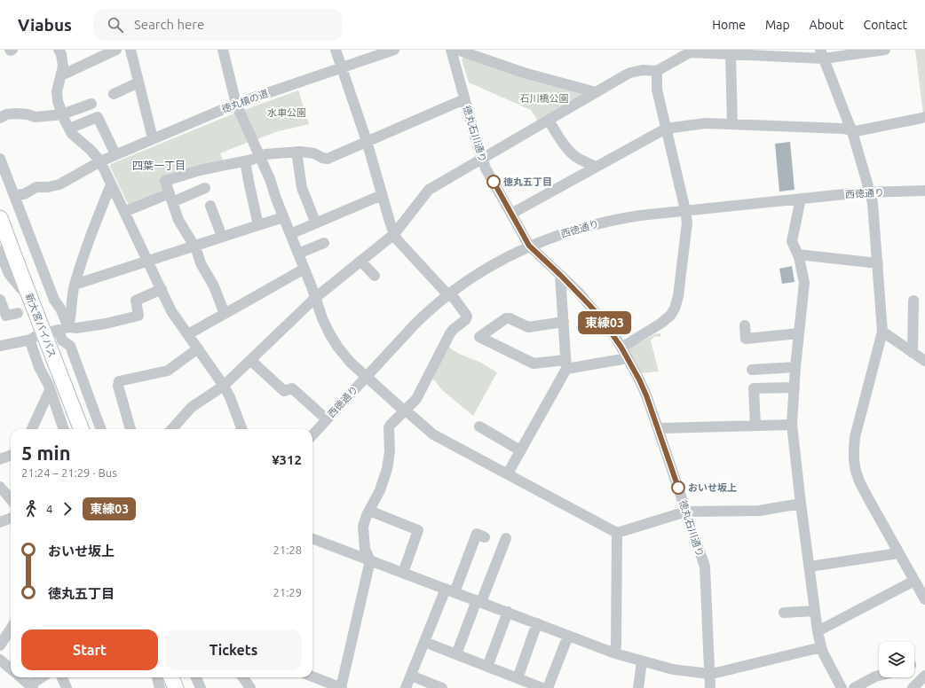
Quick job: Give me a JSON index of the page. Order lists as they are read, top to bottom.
{
  "streets": {
    "highway": ["新大宮バイパス"],
    "street": ["徳丸槙の道", "徳丸石川通り", "西徳通り"]
  },
  "crossings": [
    ["徳丸石川通り", "西徳通り"]
  ],
  "districts": ["四葉一丁目"],
  "parks": ["石川橋公園", "水車公園"],
  "places": ["徳丸五丁目", "おいせ坂上"],
  "lines": ["bus line 東練03"],
  "page": {
    "header": "Viabus",
    "search": "Search here",
    "nav": [
      "Home",
      "Map",
      "About",
      "Contact"
    ],
    "on_map": "東練03",
    "heading": ["5 min", "21:24 – 21:29 · Bus", "¥312"],
    "legs": ["4", "東練03"],
    "list": [
      {
        "name": "おいせ坂上",
        "value": "21:28"
      },
      {
        "name": "徳丸五丁目",
        "value": "21:29"
      }
    ],
    "buttons": ["Start", "Tickets"]
  }
}
